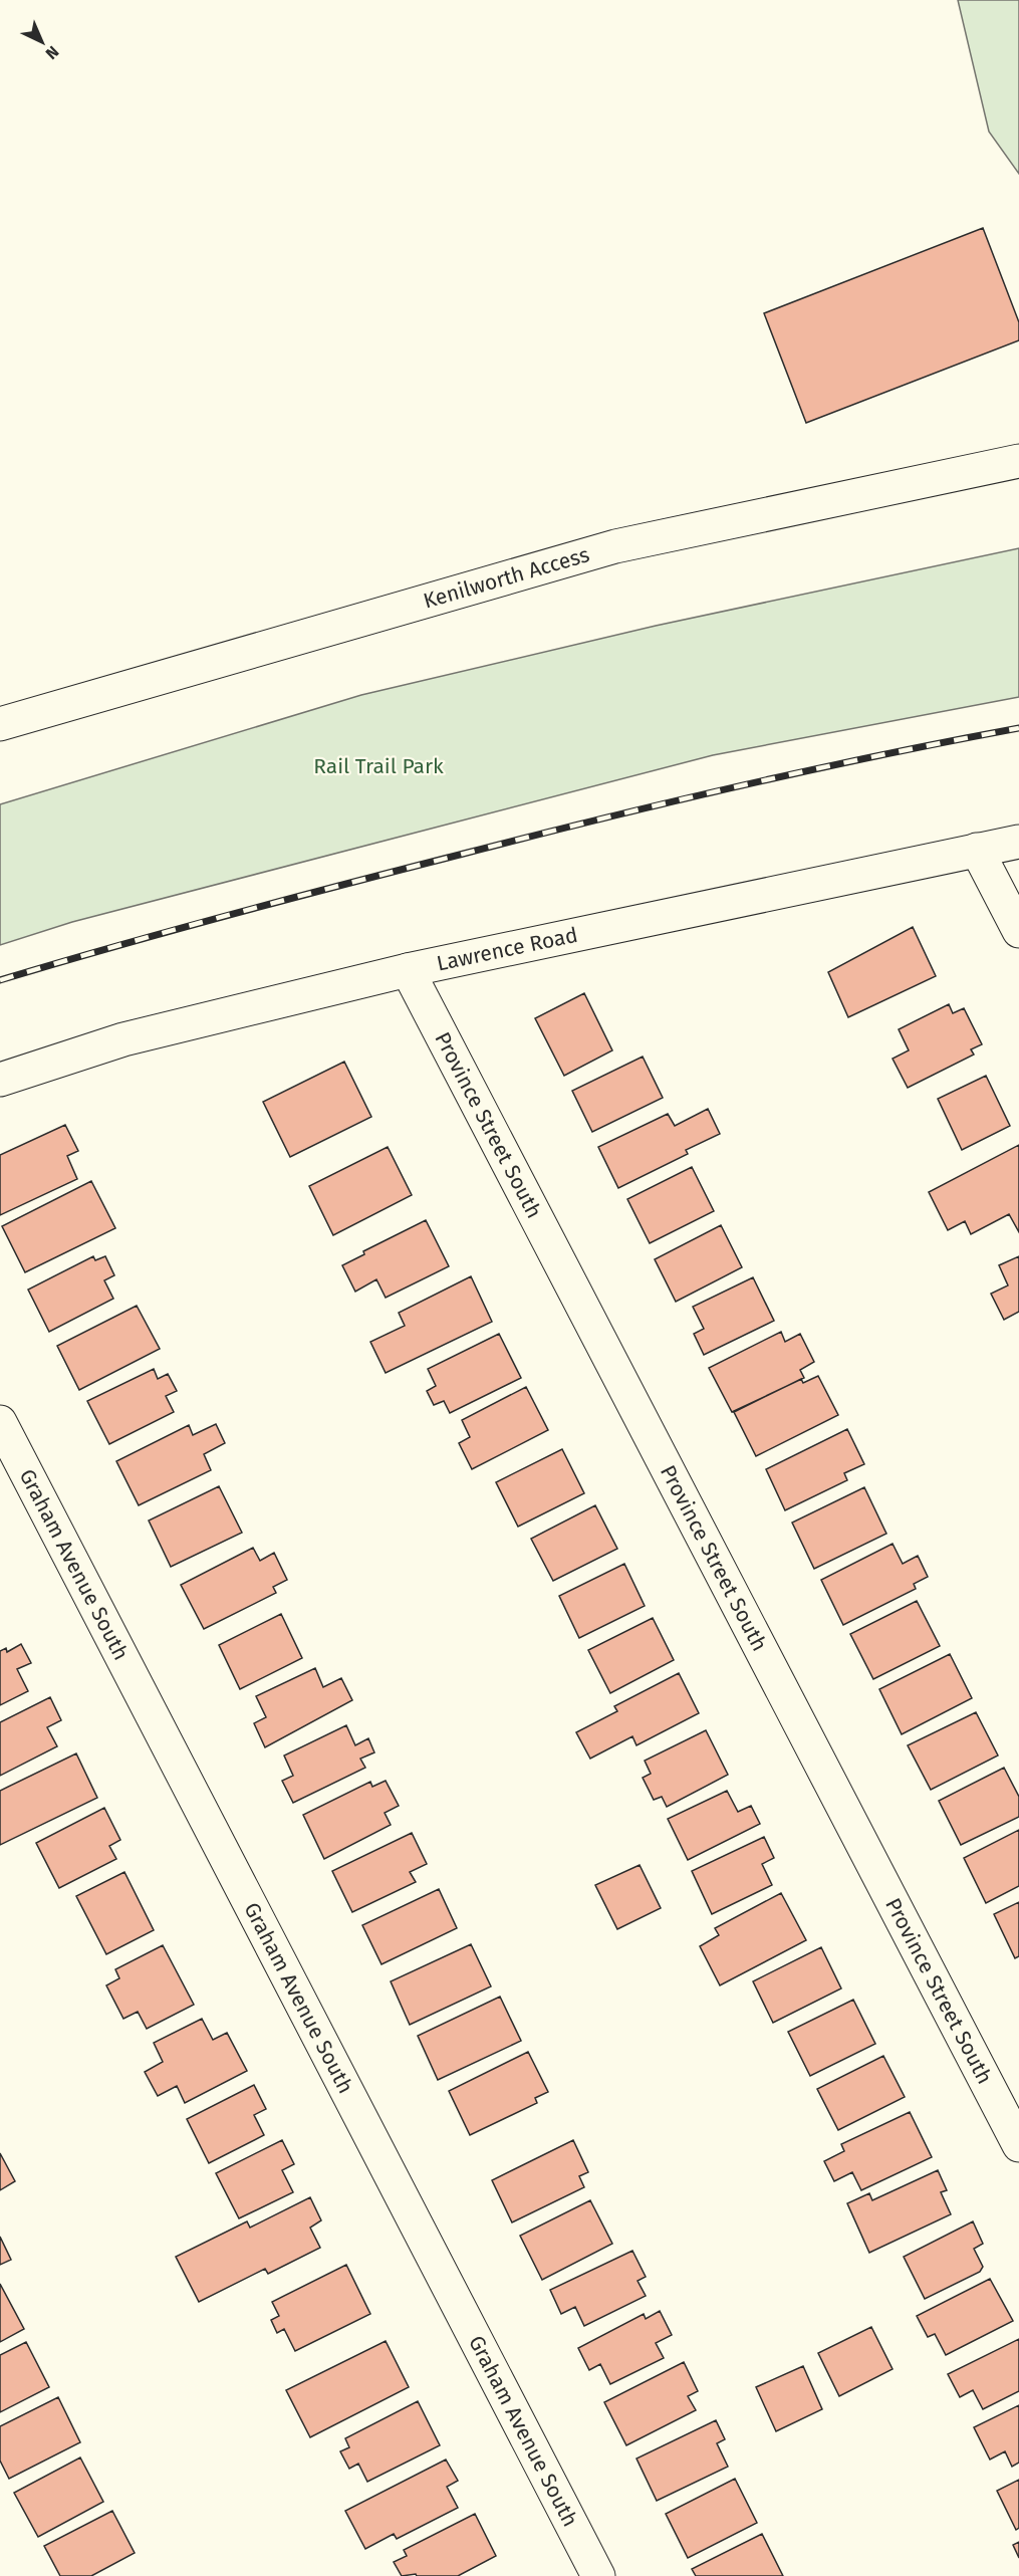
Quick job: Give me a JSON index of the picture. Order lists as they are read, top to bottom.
{
  "streets": {
    "street": [
      "Kenilworth Access",
      "Lawrence Road",
      "Province Street South",
      "Graham Avenue South"
    ]
  },
  "crossings": [
    ["Lawrence Road", "Province Street South"]
  ],
  "parks": ["Rail Trail Park"],
  "north": "bottom right"
}
